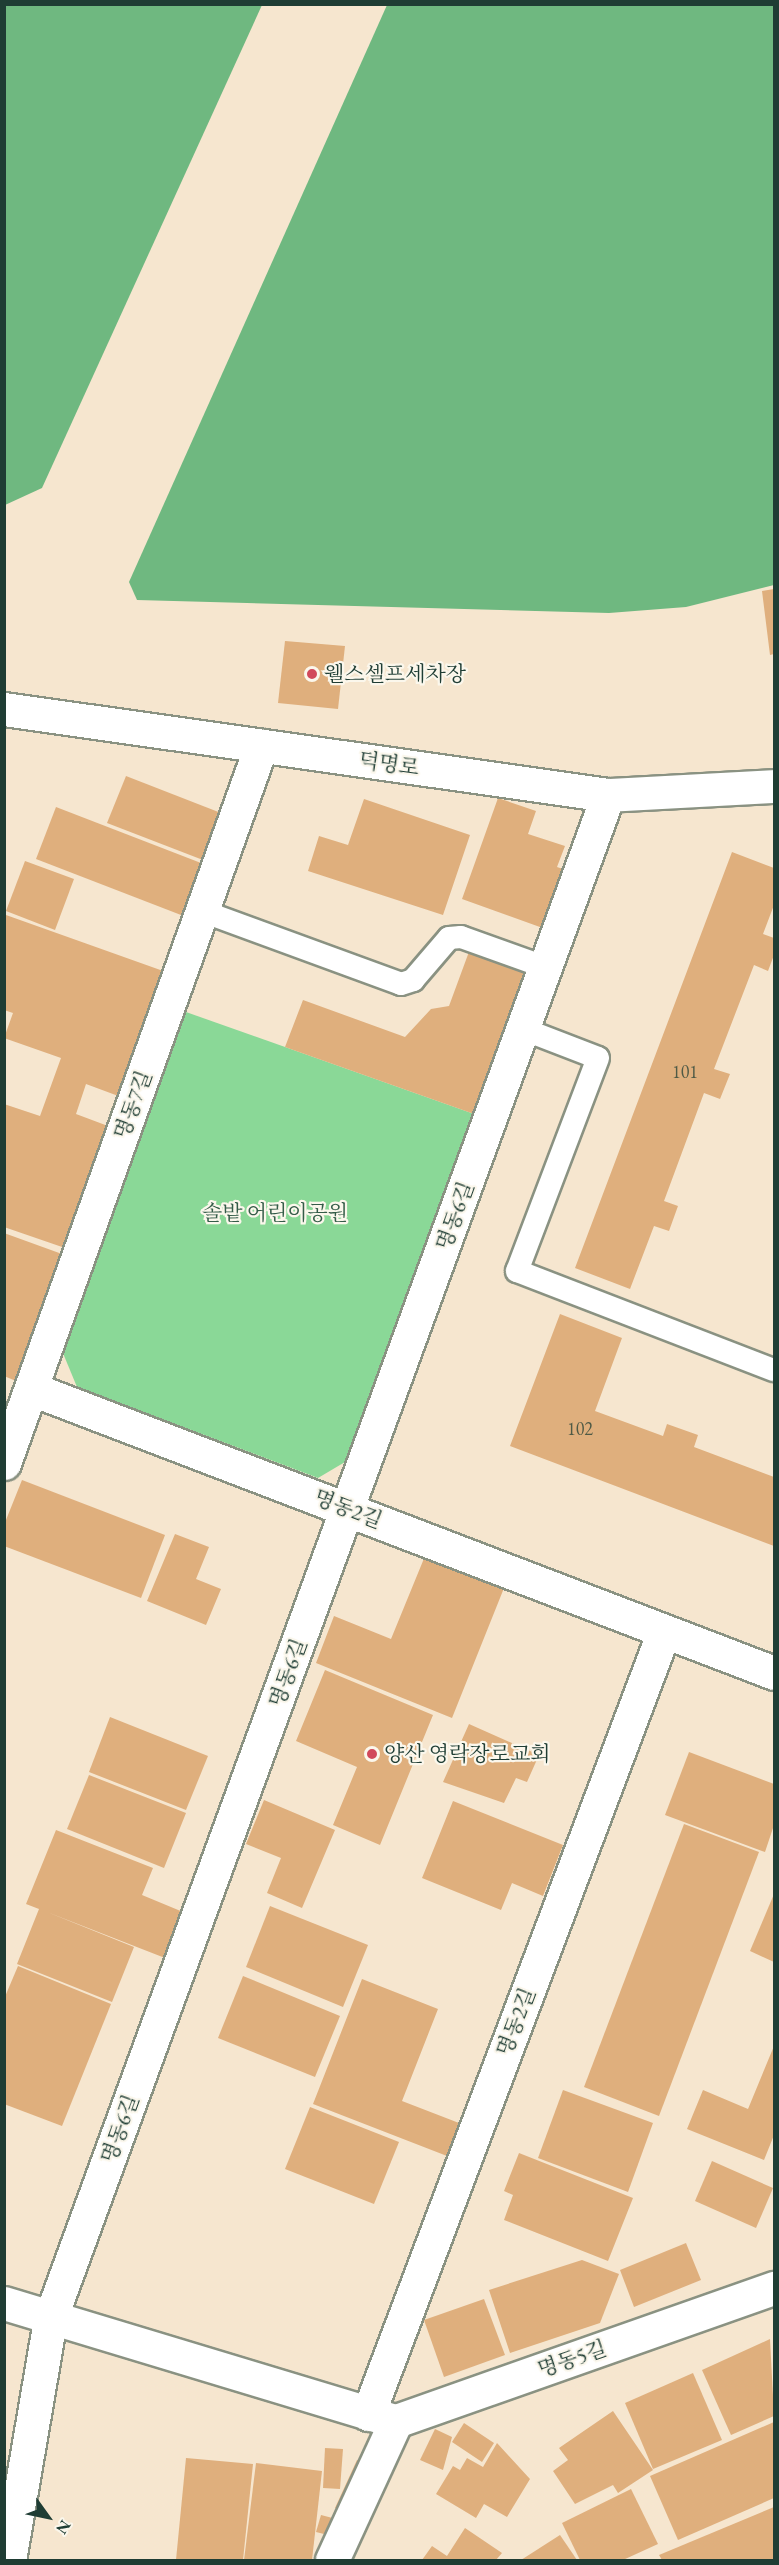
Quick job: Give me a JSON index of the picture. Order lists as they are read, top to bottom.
{
  "streets": {
    "street": [
      "덕명로",
      "명동7길",
      "명동6길",
      "명동2길",
      "명동5길"
    ]
  },
  "crossings": [
    ["덕명로", "명동7길"],
    ["덕명로", "명동6길"],
    ["명동7길", "명동2길"],
    ["명동6길", "명동2길"],
    ["명동2길", "명동5길"]
  ],
  "parks": ["솔밭 어린이공원"],
  "places": ["웰스셀프세차장", "양산 영락장로교회"],
  "house_numbers": ["101", "102"],
  "north": "bottom right"
}
